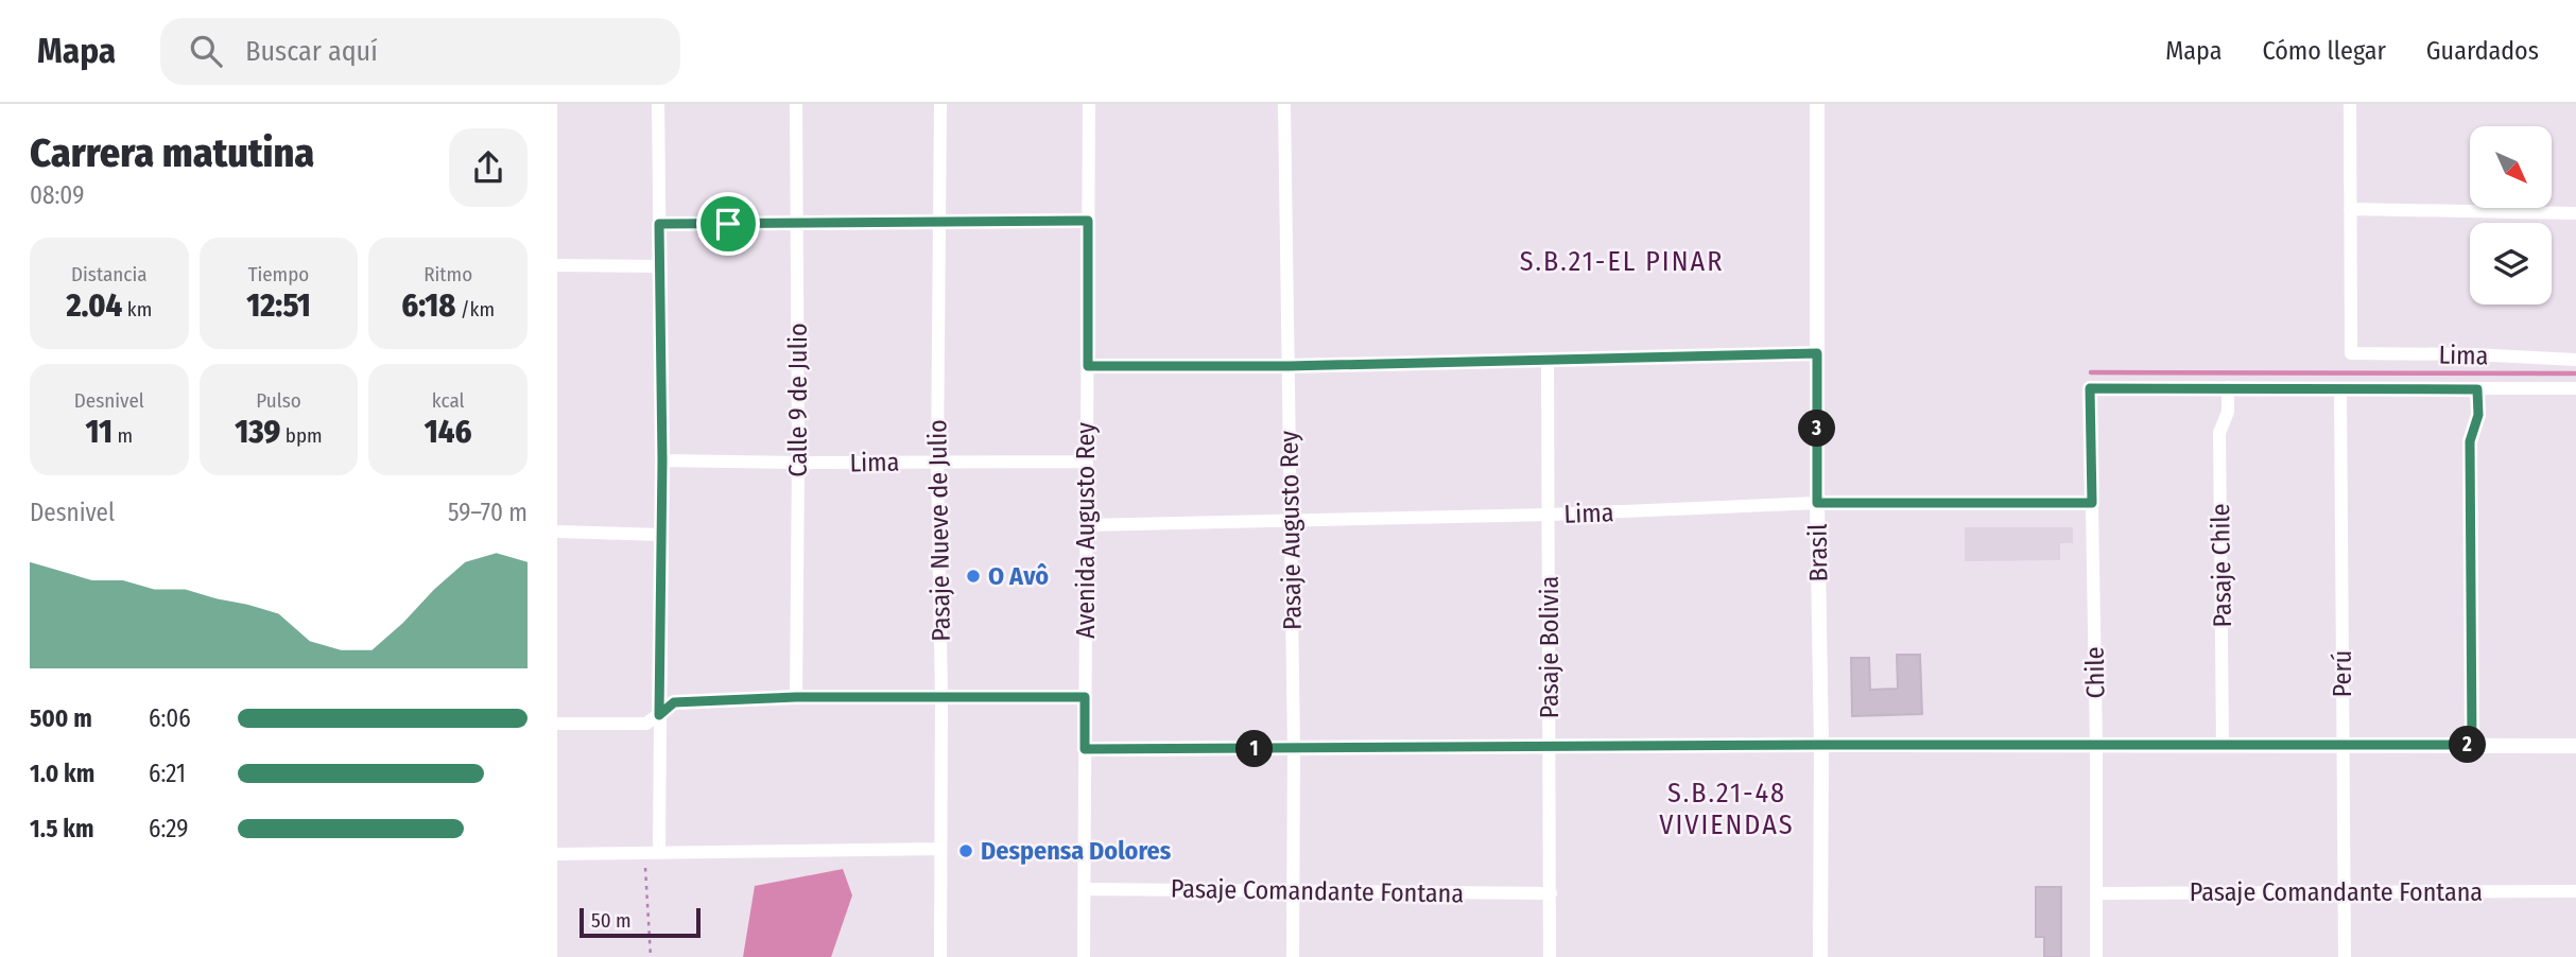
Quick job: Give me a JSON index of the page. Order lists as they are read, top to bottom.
{
  "streets": {
    "street": [
      "Lima",
      "Calle 9 de Julio",
      "Pasaje Nueve de Julio",
      "Avenida Augusto Rey",
      "Pasaje Augusto Rey",
      "Brasil",
      "Pasaje Chile",
      "Pasaje Bolivia",
      "Chile",
      "Perú",
      "Pasaje Comandante Fontana"
    ]
  },
  "crossings": [
    ["Lima", "Calle 9 de Julio"],
    ["Lima", "Pasaje Nueve de Julio"],
    ["Lima", "Avenida Augusto Rey"],
    ["Lima", "Pasaje Augusto Rey"],
    ["Lima", "Brasil"],
    ["Lima", "Pasaje Chile"],
    ["Lima", "Pasaje Bolivia"],
    ["Lima", "Chile"],
    ["Lima", "Perú"],
    ["Avenida Augusto Rey", "Pasaje Comandante Fontana"],
    ["Pasaje Augusto Rey", "Pasaje Comandante Fontana"],
    ["Pasaje Bolivia", "Pasaje Comandante Fontana"],
    ["Chile", "Pasaje Comandante Fontana"],
    ["Perú", "Pasaje Comandante Fontana"]
  ],
  "districts": ["S.B.21-EL PINAR", "S.B.21-48 VIVIENDAS"],
  "places": ["O Avô", "Despensa Dolores"],
  "scale_bar": "50 m",
  "north": "bottom right",
  "page": {
    "header": "Mapa",
    "search": "Buscar aquí",
    "nav": ["Mapa", "Cómo llegar", "Guardados"],
    "heading": ["Carrera matutina", "08:09"],
    "stats": [
      ["Distancia", "2.04 km"],
      ["Tiempo", "12:51"],
      ["Ritmo", "6:18 /km"],
      ["Desnivel", "11 m"],
      ["Pulso", "139 bpm"],
      ["kcal", "146"]
    ],
    "pins": ["3", "2", "1"],
    "chart": ["Desnivel", "59–70 m"],
    "list": [
      {
        "name": "500 m",
        "note": "6:06"
      },
      {
        "name": "1.0 km",
        "note": "6:21"
      },
      {
        "name": "1.5 km",
        "note": "6:29"
      }
    ],
    "scale": "50 m"
  }
}
